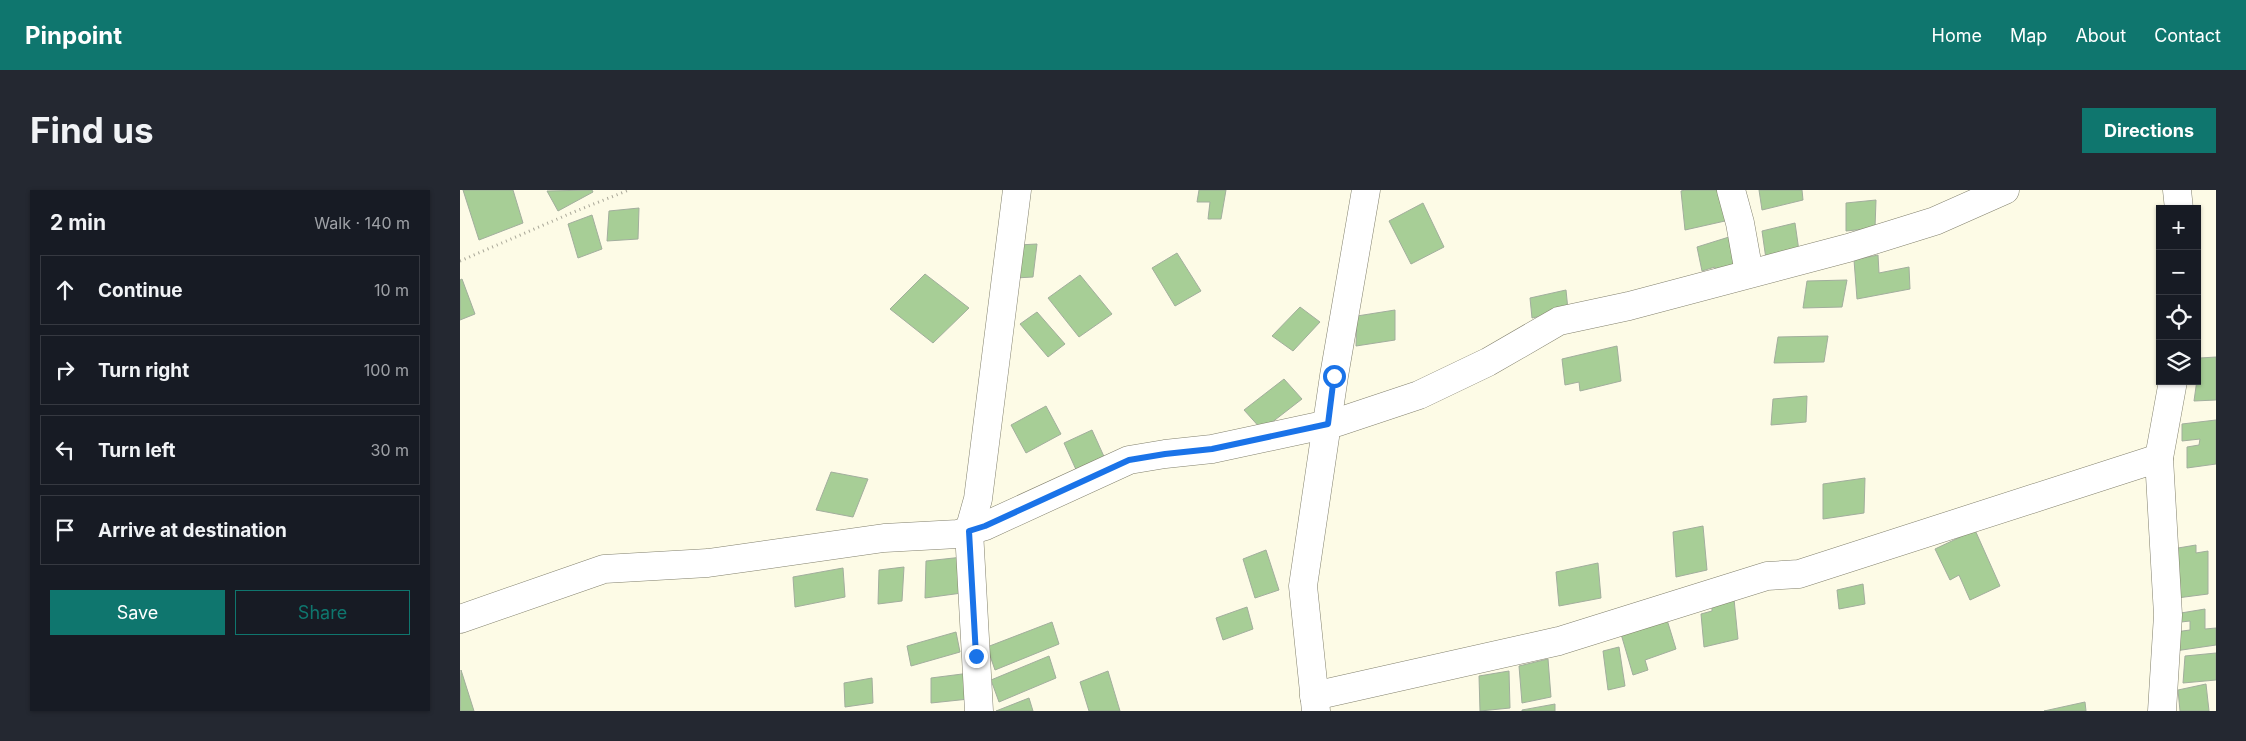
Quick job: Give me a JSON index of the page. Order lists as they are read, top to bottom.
{
  "page": {
    "header": "Pinpoint",
    "nav": [
      "Home",
      "Map",
      "About",
      "Contact"
    ],
    "buttons": [
      "Directions",
      ["Save", "Share"]
    ],
    "title": "Find us",
    "heading": ["2 min", "Walk · 140 m"],
    "map_buttons": ["+", "−"],
    "list": [
      ["Continue", "10 m"],
      ["Turn right", "100 m"],
      ["Turn left", "30 m"],
      "Arrive at destination"
    ]
  }
}
